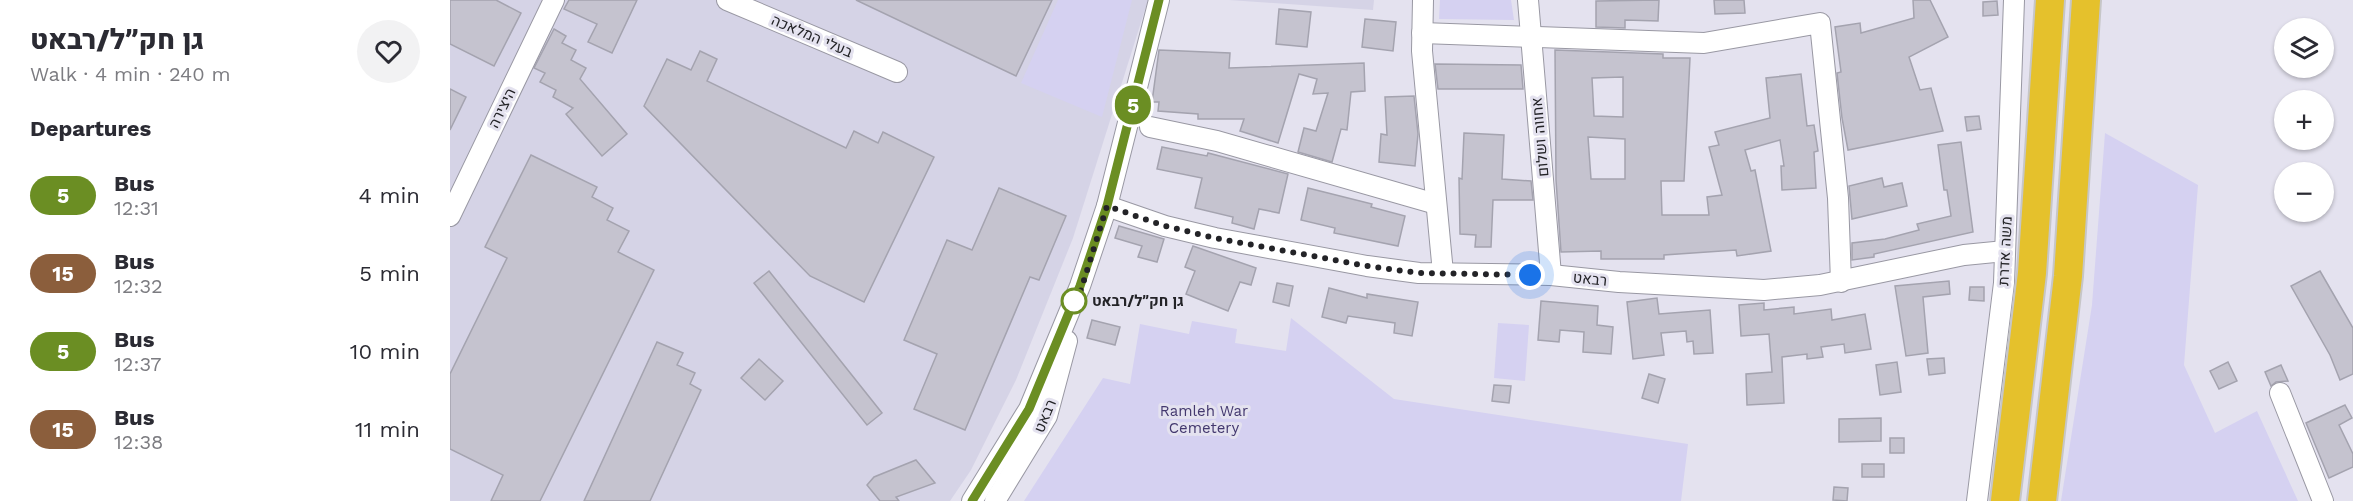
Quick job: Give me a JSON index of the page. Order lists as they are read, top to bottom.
{
  "streets": {
    "street": [
      "בעלי המלאכה",
      "היצירה",
      "אחווה ושלום",
      "משה אדרת",
      "רבאט"
    ]
  },
  "crossings": [
    ["אחווה ושלום", "רבאט"],
    ["משה אדרת", "רבאט"]
  ],
  "parks": ["Ramleh War Cemetery"],
  "places": ["גן חק״ל/רבאט"],
  "lines": ["bus line 5"],
  "page": {
    "heading": [
      ["גן חק״ל/רבאט", "Walk · 4 min · 240 m"],
      "Departures"
    ],
    "on_map": "5",
    "map_buttons": ["+", "−"],
    "list": [
      {
        "mark": "5",
        "name": "Bus",
        "note": "12:31",
        "value": "4 min"
      },
      {
        "mark": "15",
        "name": "Bus",
        "note": "12:32",
        "value": "5 min"
      },
      {
        "mark": "5",
        "name": "Bus",
        "note": "12:37",
        "value": "10 min"
      },
      {
        "mark": "15",
        "name": "Bus",
        "note": "12:38",
        "value": "11 min"
      }
    ]
  }
}
